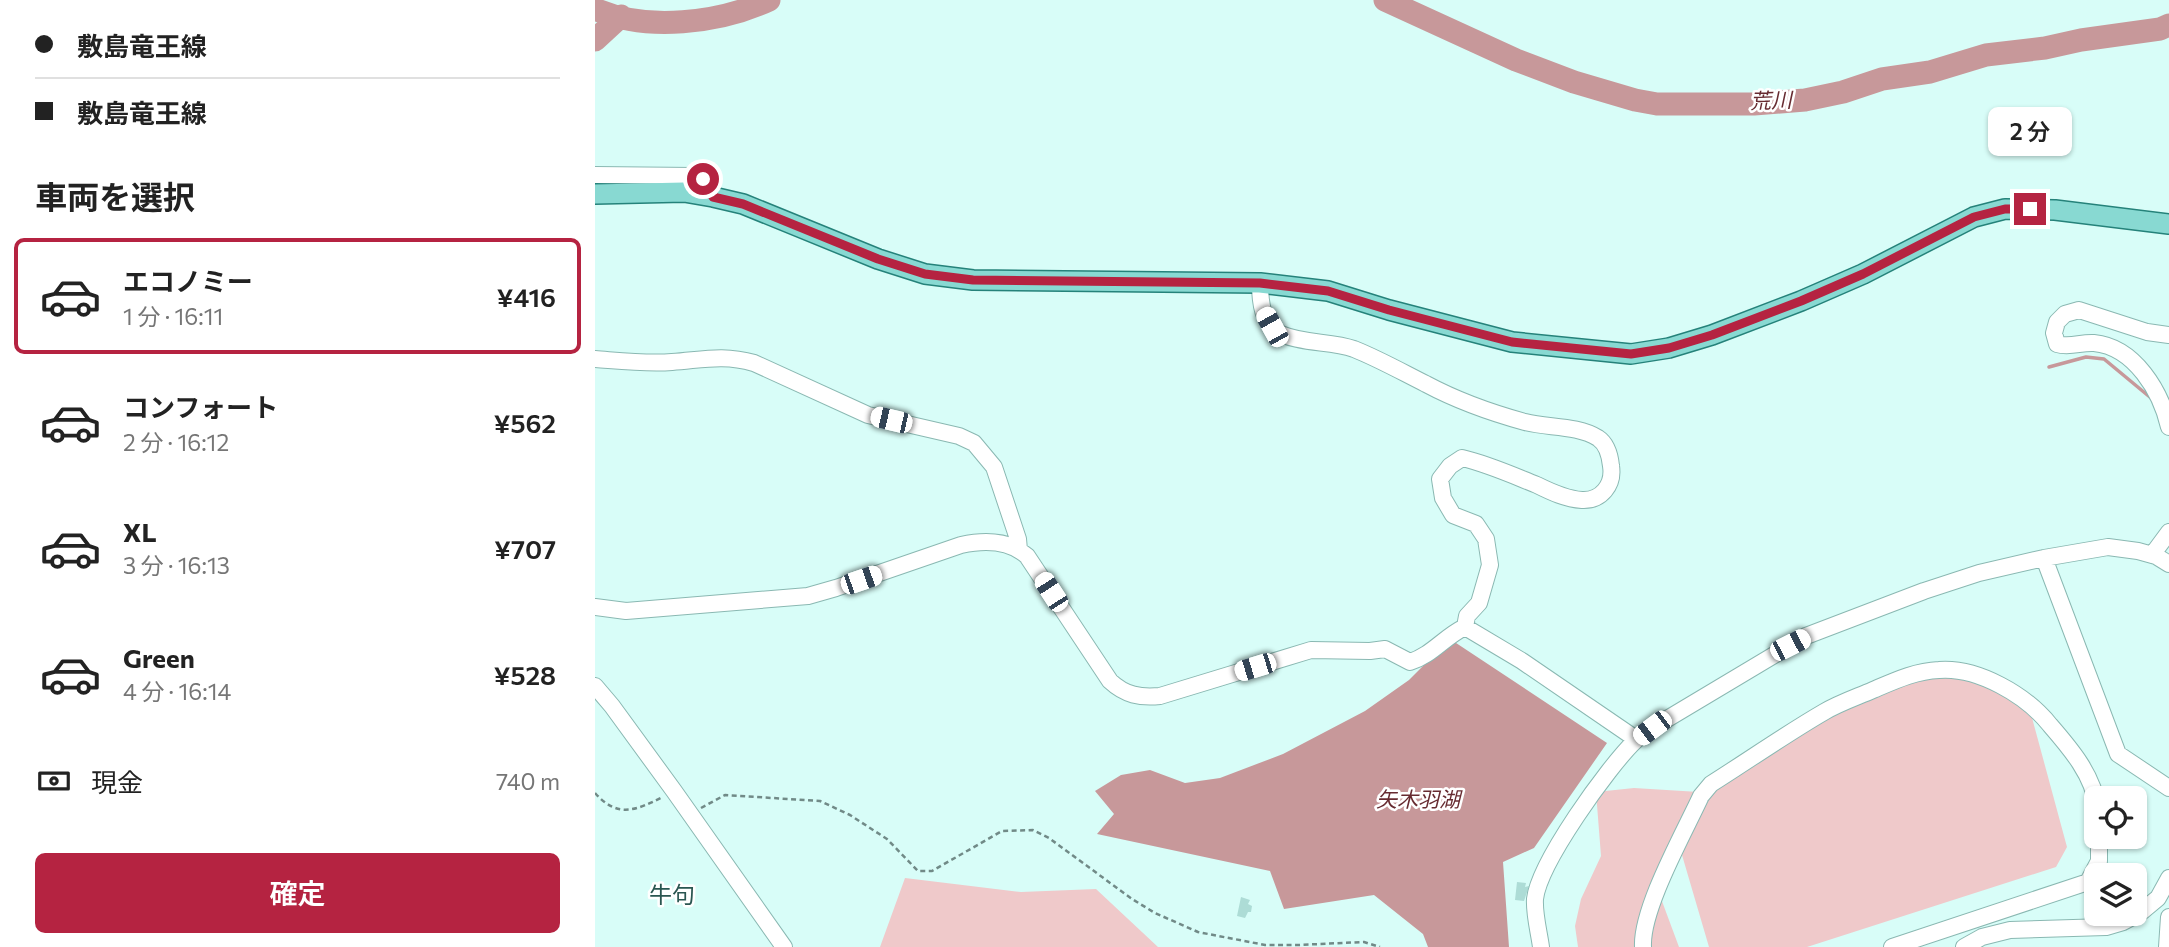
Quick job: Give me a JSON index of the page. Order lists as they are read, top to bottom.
{
  "districts": ["牛句"],
  "water": ["荒川", "矢木羽湖"],
  "page": {
    "banner": ["敷島竜王線", "敷島竜王線"],
    "bubble": "2 分",
    "heading": "車両を選択",
    "list": [
      {
        "name": "エコノミー",
        "note": "1 分 · 16:11",
        "value": "¥416"
      },
      {
        "name": "コンフォート",
        "note": "2 分 · 16:12",
        "value": "¥562"
      },
      {
        "name": "XL",
        "note": "3 分 · 16:13",
        "value": "¥707"
      },
      {
        "name": "Green",
        "note": "4 分 · 16:14",
        "value": "¥528"
      }
    ],
    "pay": ["現金", "740 m"],
    "buttons": "確定"
  }
}
